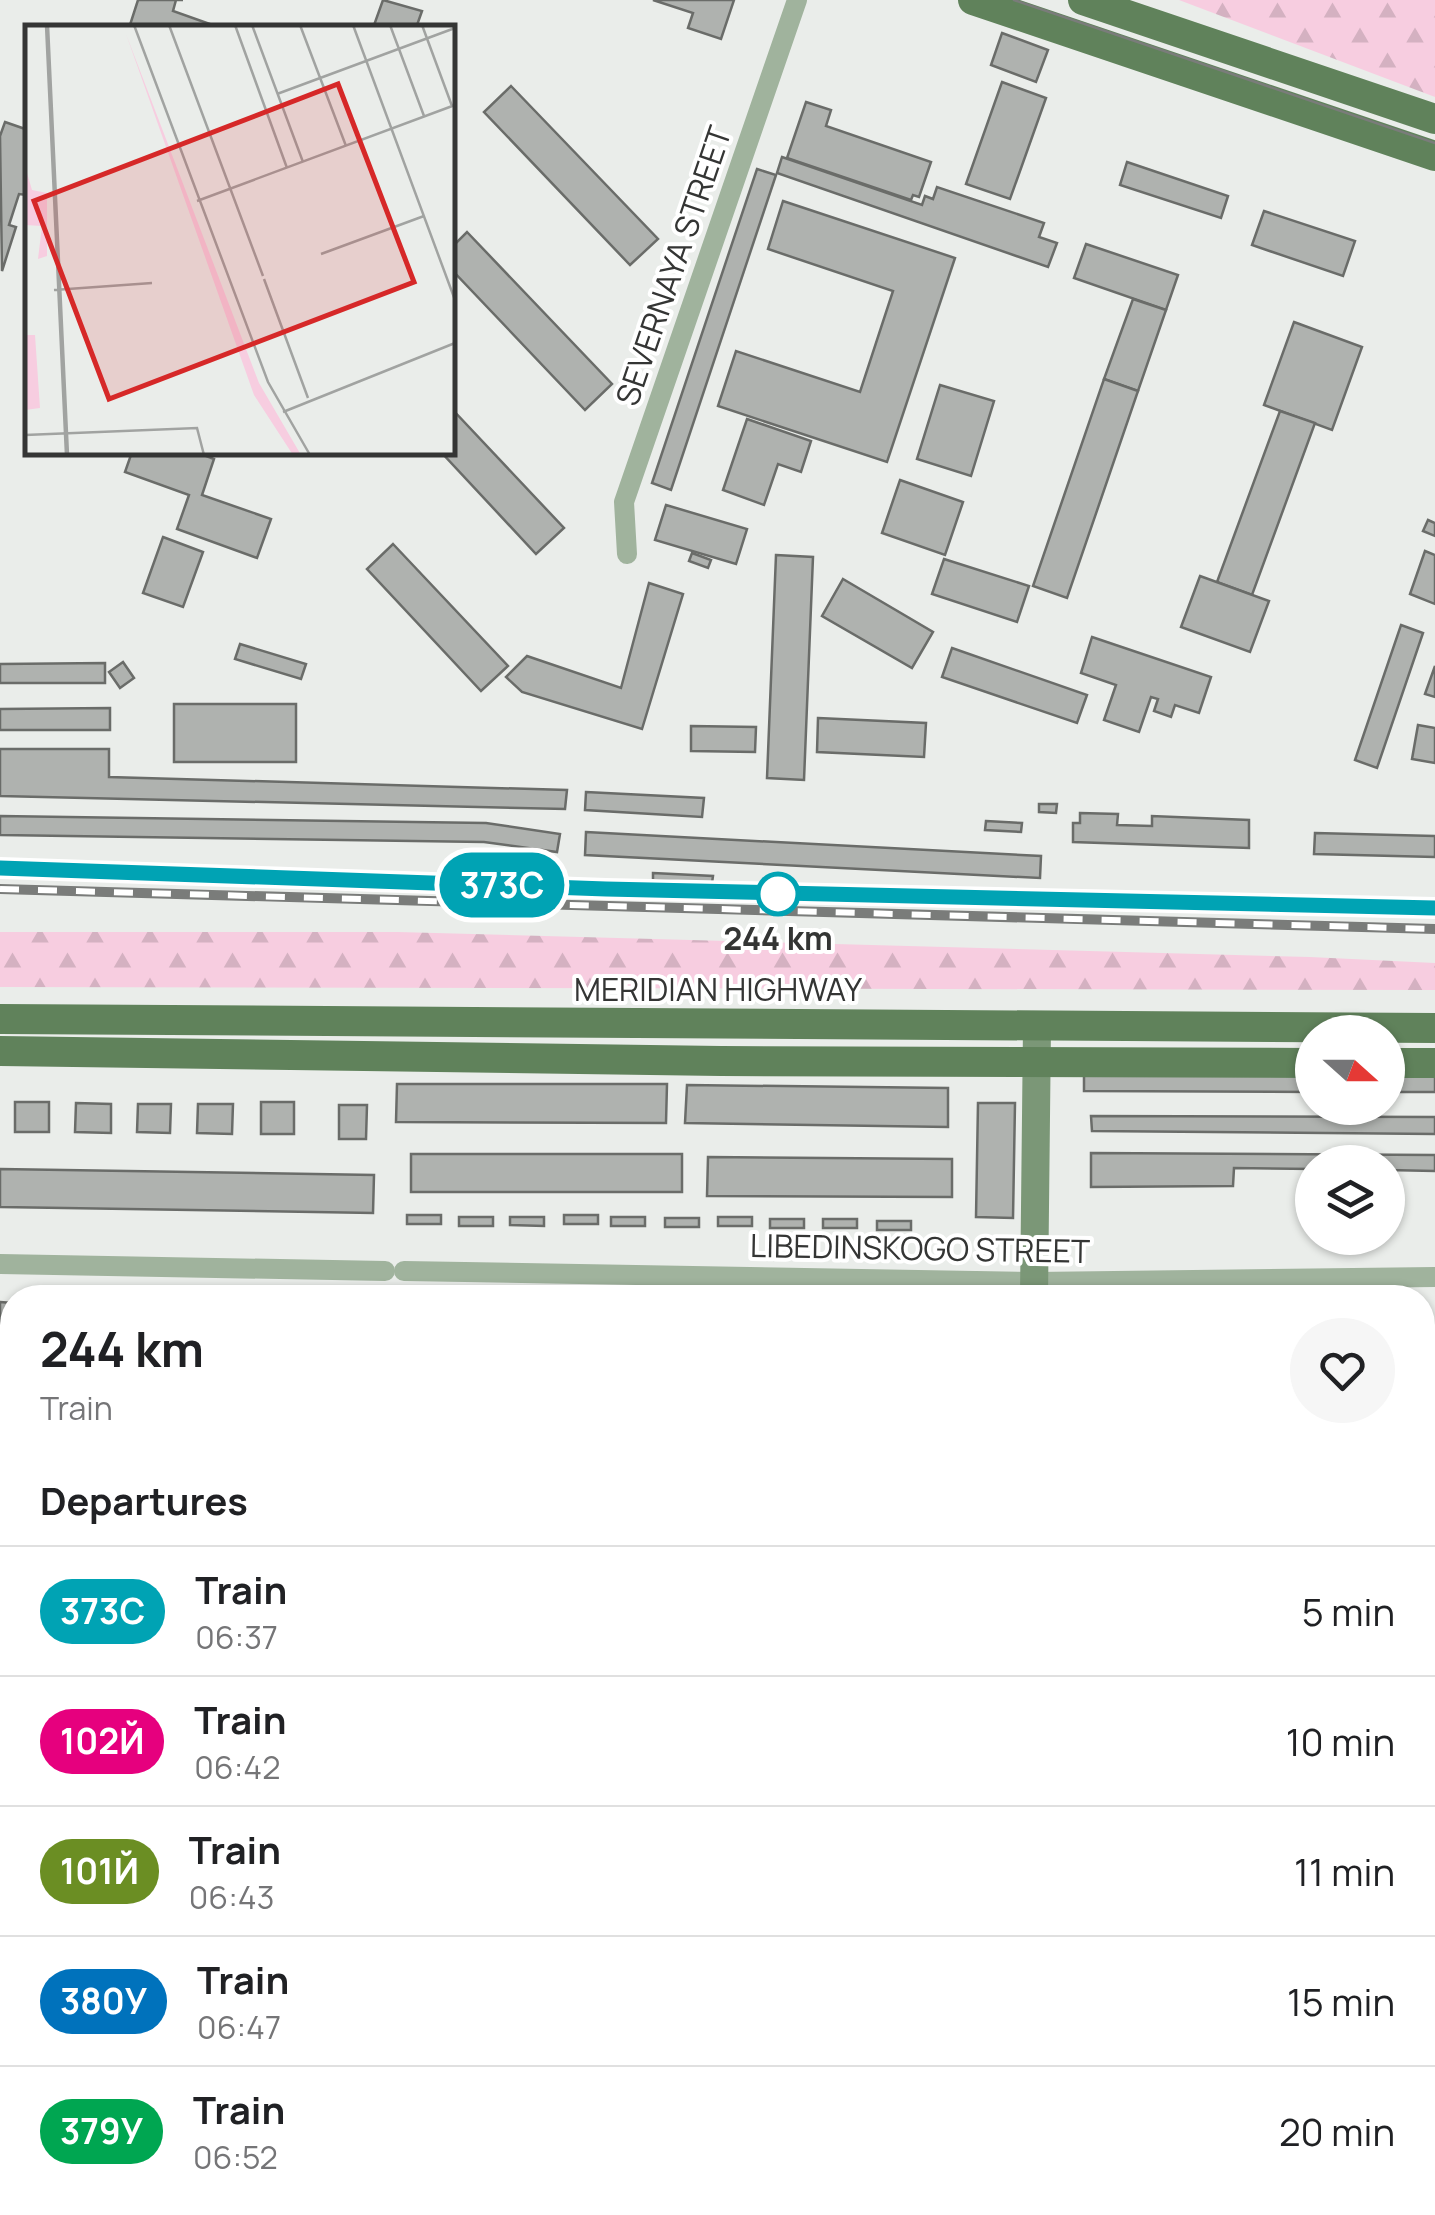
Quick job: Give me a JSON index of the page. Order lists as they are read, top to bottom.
{
  "streets": {
    "main road": ["MERIDIAN HIGHWAY"],
    "street": ["SEVERNAYA STREET", "LIBEDINSKOGO STREET"]
  },
  "places": ["244 km"],
  "north": "right",
  "page": {
    "on_map": "373C",
    "heading": [
      ["244 km", "Train"],
      "Departures"
    ],
    "list": [
      {
        "mark": "373C",
        "name": "Train",
        "note": "06:37",
        "value": "5 min"
      },
      {
        "mark": "102Й",
        "name": "Train",
        "note": "06:42",
        "value": "10 min"
      },
      {
        "mark": "101Й",
        "name": "Train",
        "note": "06:43",
        "value": "11 min"
      },
      {
        "mark": "380У",
        "name": "Train",
        "note": "06:47",
        "value": "15 min"
      },
      {
        "mark": "379У",
        "name": "Train",
        "note": "06:52",
        "value": "20 min"
      }
    ]
  }
}
